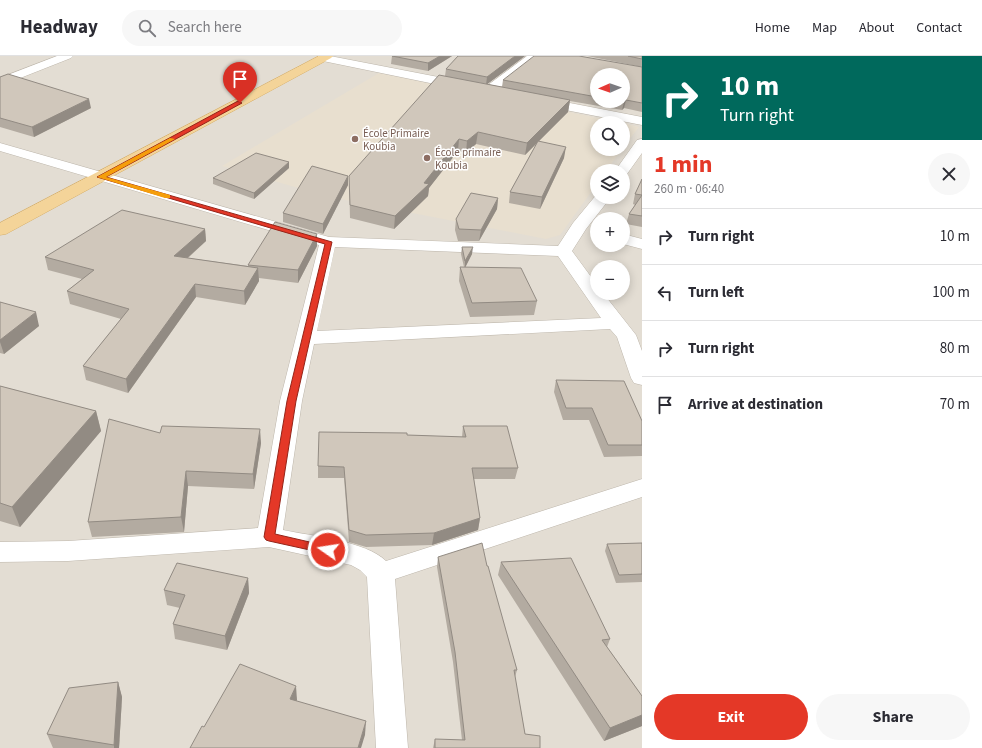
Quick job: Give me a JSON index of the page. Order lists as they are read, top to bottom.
{
  "places": ["École Primaire Koubia", "École primaire Koubia"],
  "north": "left",
  "page": {
    "header": "Headway",
    "search": "Search here",
    "nav": [
      "Home",
      "Map",
      "About",
      "Contact"
    ],
    "turn": ["10 m", "Turn right"],
    "map_buttons": ["+", "−"],
    "heading": ["1 min", "260 m · 06:40"],
    "list": [
      {
        "name": "Turn right",
        "value": "10 m"
      },
      {
        "name": "Turn left",
        "value": "100 m"
      },
      {
        "name": "Turn right",
        "value": "80 m"
      },
      {
        "name": "Arrive at destination",
        "value": "70 m"
      }
    ],
    "buttons": ["Exit", "Share"]
  }
}
